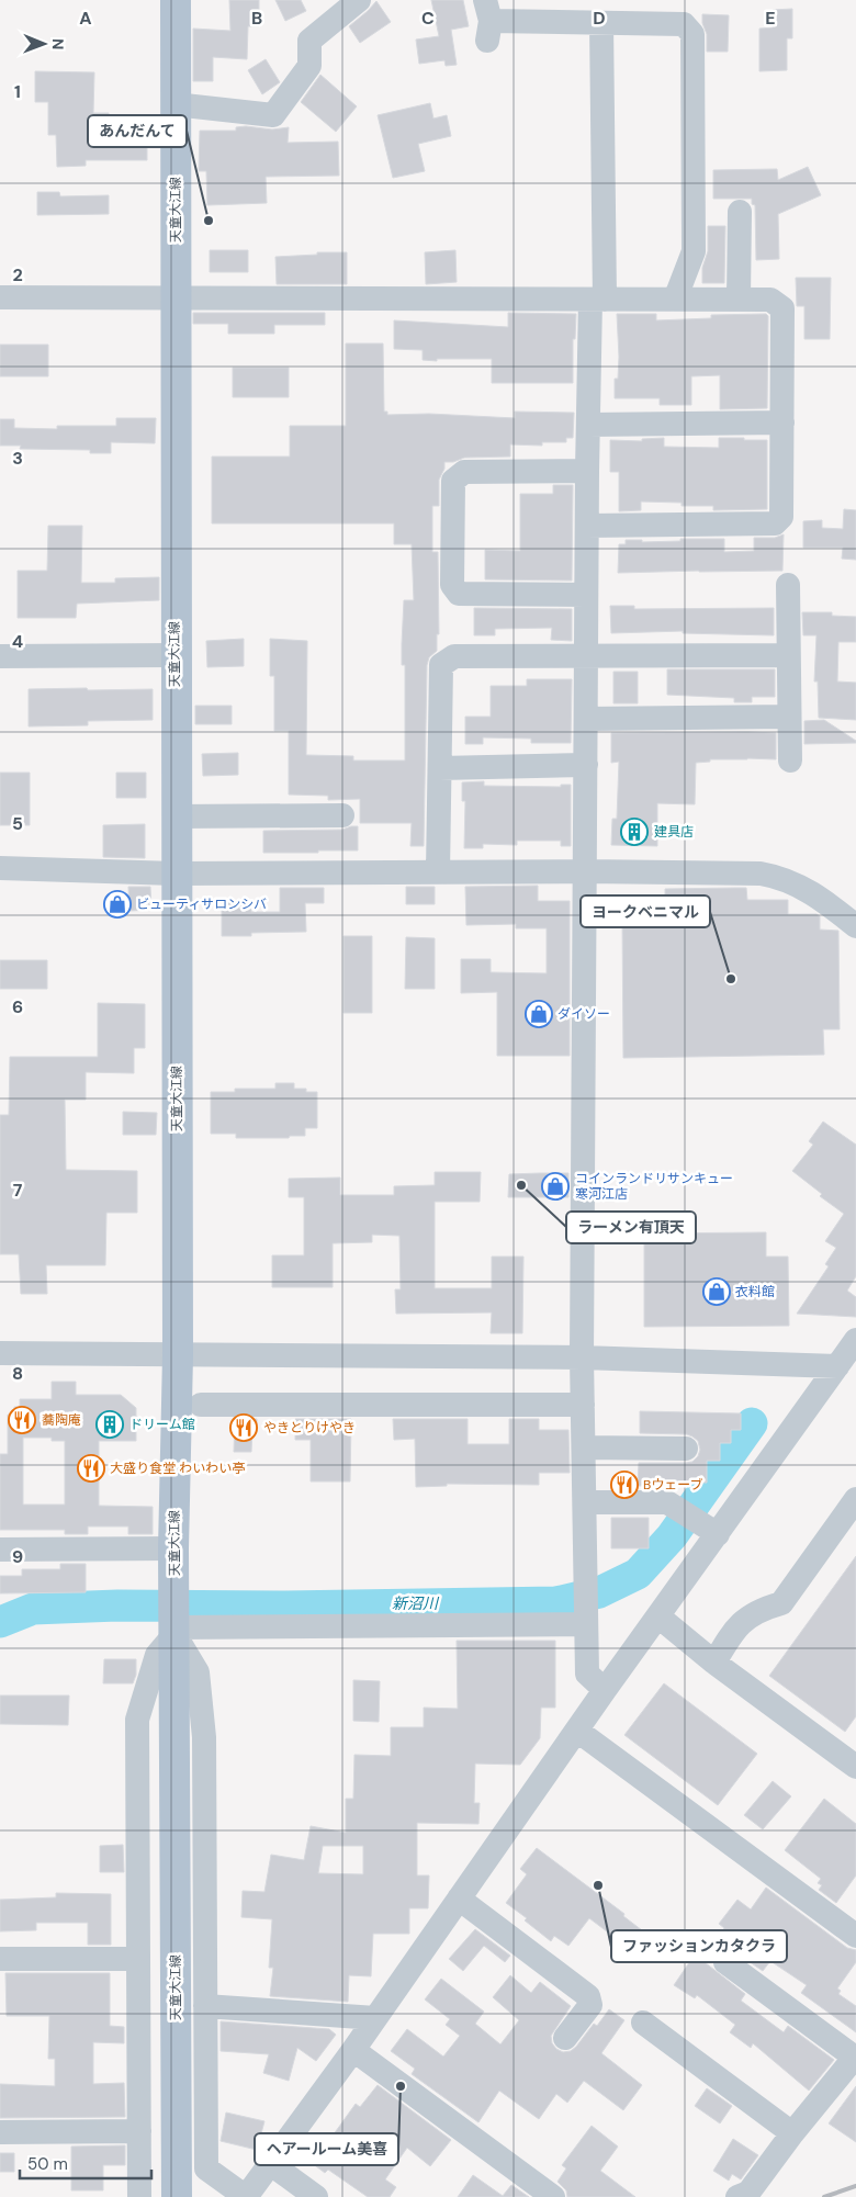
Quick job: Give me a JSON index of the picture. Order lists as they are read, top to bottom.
{
  "streets": {
    "main road": ["天童大江線"]
  },
  "water": ["新沼川"],
  "places": {
    "other": [
      "あんだんて",
      "ヨークベニマル",
      "ラーメン有頂天",
      "ファッションカタクラ",
      "ヘアールーム美喜"
    ],
    "building": ["建具店", "ドリーム館"],
    "shop": [
      "ビューティサロンシバ",
      "ダイソー",
      "コインランドリサンキュー 寒河江店",
      "衣料館"
    ],
    "restaurant": [
      "蕎陶庵",
      "やきとりけやき",
      "大盛り食堂 わいわい亭",
      "Bウェーブ"
    ]
  },
  "scale_bar": "50 m",
  "north": "right",
  "grid": {
    "columns": [
      "A",
      "B",
      "C",
      "D",
      "E"
    ],
    "rows": [
      "1",
      "2",
      "3",
      "4",
      "5",
      "6",
      "7",
      "8",
      "9"
    ]
  }
}
